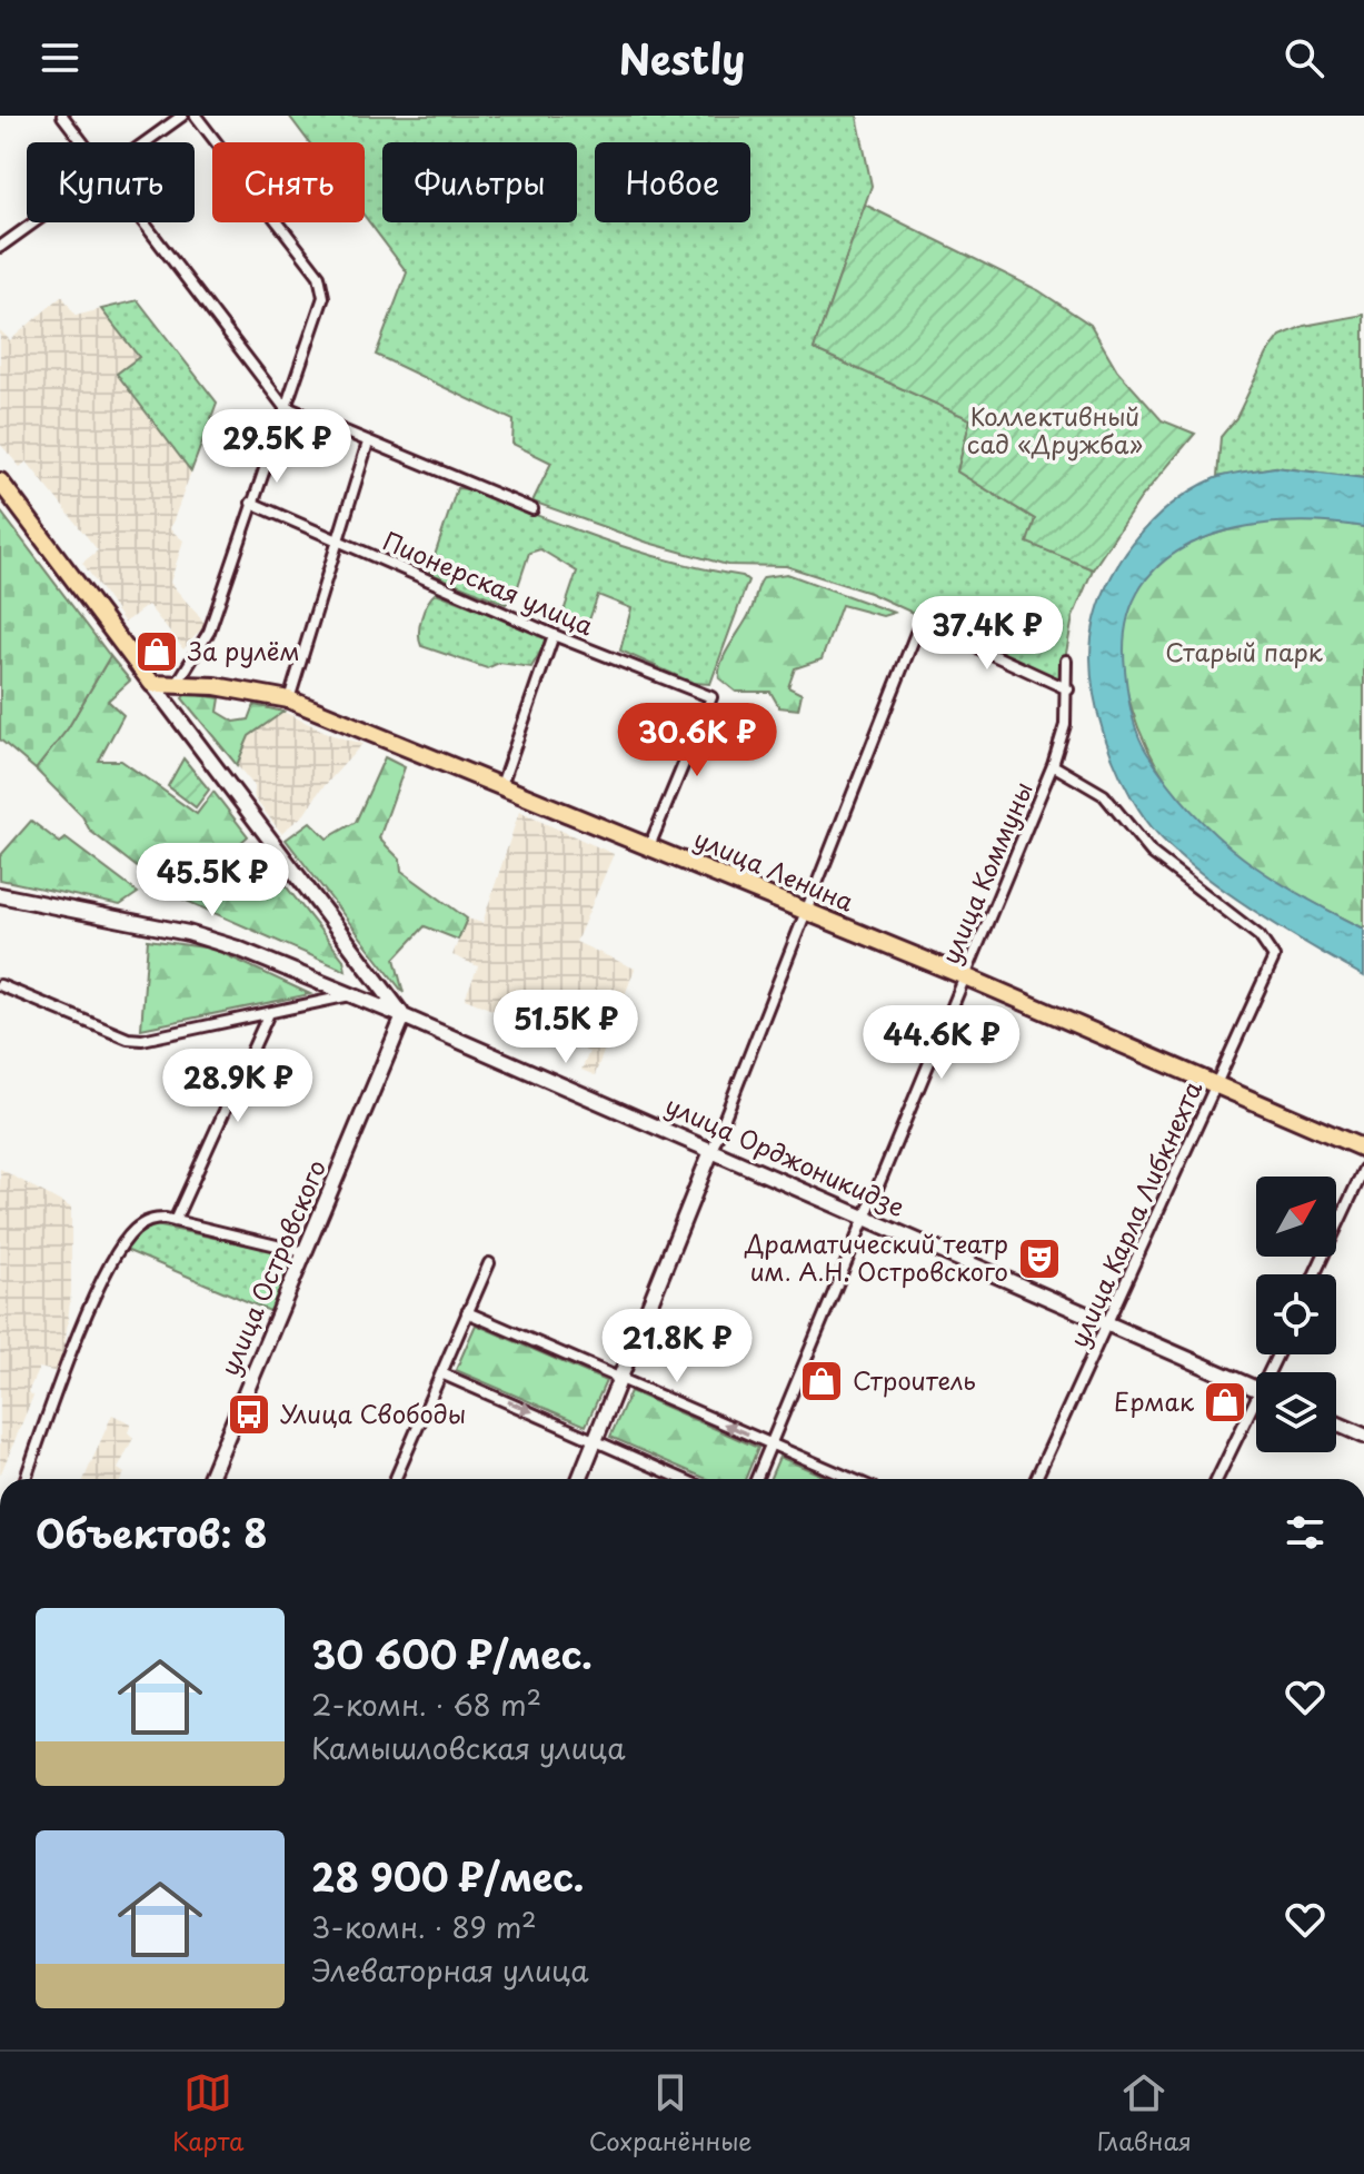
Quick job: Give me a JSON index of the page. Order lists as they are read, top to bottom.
{
  "streets": {
    "main road": ["улица Ленина", "улица Орджоникидзе", "улица Островского"],
    "street": ["Пионерская улица", "улица Коммуны", "улица Карла Либкнехта"]
  },
  "crossings": [
    ["Пионерская улица", "улица Ленина"],
    ["улица Ленина", "улица Коммуны"],
    ["улица Ленина", "улица Орджоникидзе"],
    ["улица Ленина", "улица Карла Либкнехта"],
    ["улица Коммуны", "улица Орджоникидзе"],
    ["улица Коммуны", "улица Карла Либкнехта"],
    ["улица Орджоникидзе", "улица Карла Либкнехта"],
    ["улица Орджоникидзе", "улица Островского"]
  ],
  "parks": ["Коллективный сад «Дружба»", "Старый парк"],
  "places": {
    "shop": ["За рулём", "Строитель", "Ермак"],
    "theatre": ["Драматический театр им. А.Н. Островского"],
    "bus stop": ["Улица Свободы"]
  },
  "north": "top right",
  "page": {
    "header": "Nestly",
    "chip": [
      "Купить",
      "Снять",
      "Фильтры",
      "Новое"
    ],
    "price": [
      "29.5K ₽",
      "37.4K ₽",
      "30.6K ₽",
      "45.5K ₽",
      "51.5K ₽",
      "44.6K ₽",
      "28.9K ₽",
      "21.8K ₽"
    ],
    "heading": "Объектов: 8",
    "list": [
      {
        "name": "30 600 ₽/мес.",
        "note": "2-комн. · 68 m² · Камышловская улица"
      },
      {
        "name": "28 900 ₽/мес.",
        "note": "3-комн. · 89 m² · Элеваторная улица"
      }
    ],
    "tabs": ["Карта", "Сохранённые", "Главная"]
  }
}
